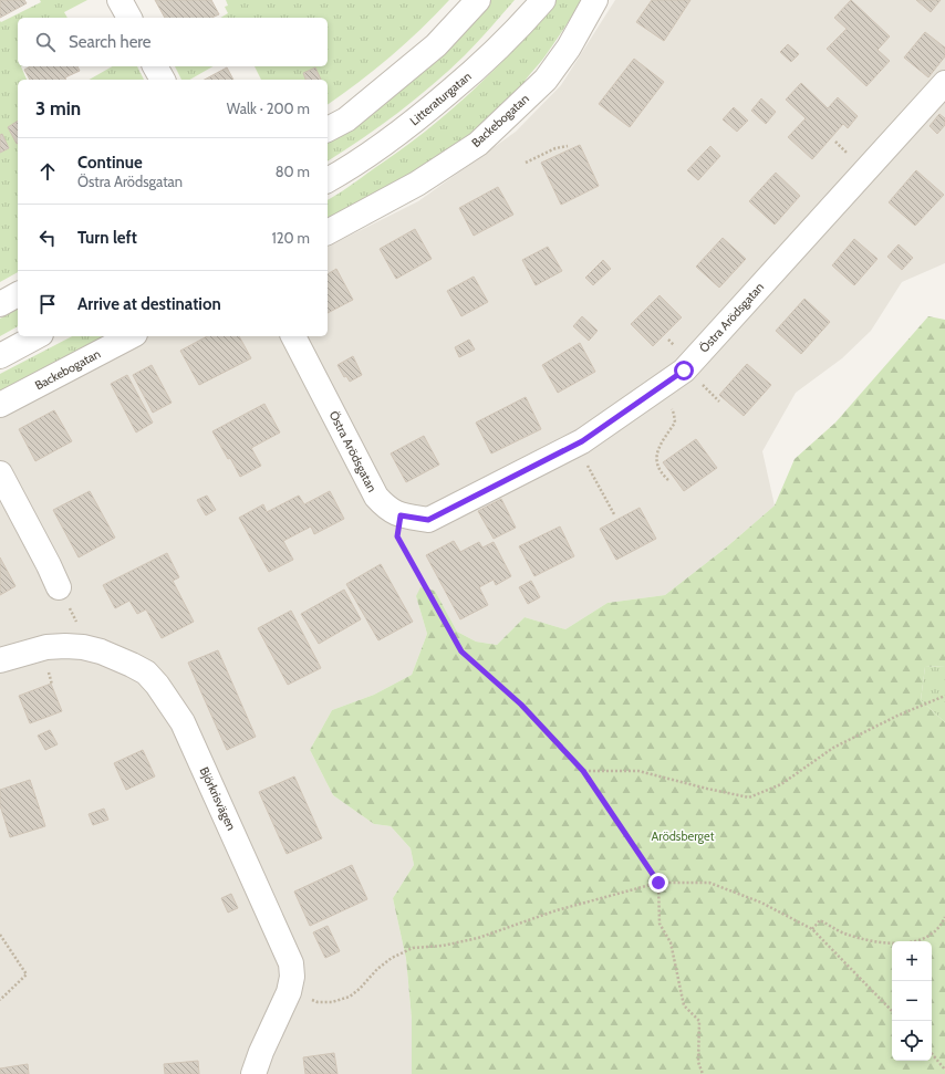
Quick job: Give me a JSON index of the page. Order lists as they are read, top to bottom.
{
  "streets": {
    "street": [
      "Litteraturgatan",
      "Backebogatan",
      "Östra Arödsgatan",
      "Björkrisvägen"
    ]
  },
  "parks": ["Arödsberget"],
  "page": {
    "search": "Search here",
    "heading": ["3 min", "Walk · 200 m"],
    "list": [
      ["Continue", "Östra Arödsgatan", "80 m"],
      ["Turn left", "120 m"],
      "Arrive at destination"
    ],
    "map_buttons": ["+", "−"]
  }
}
